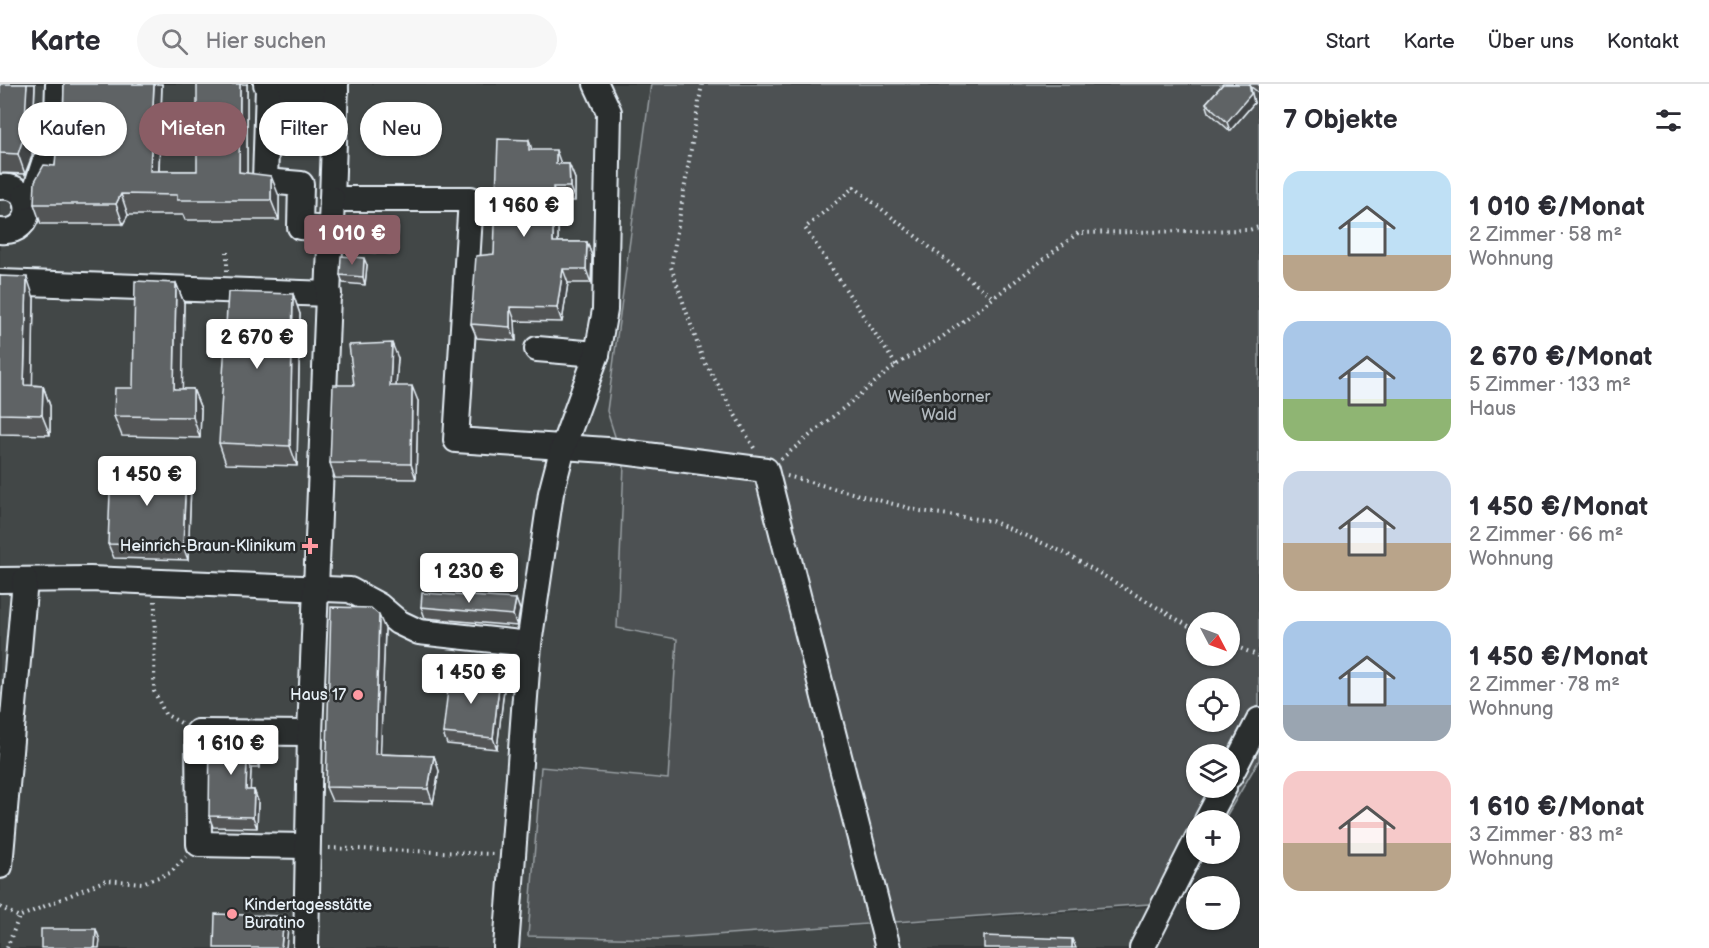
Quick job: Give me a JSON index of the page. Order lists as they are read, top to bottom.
{
  "parks": ["Weißenborner Wald"],
  "places": {
    "health": ["Heinrich-Braun-Klinikum"],
    "other": ["Haus 17", "Kindertagesstätte Buratino"]
  },
  "north": "bottom right",
  "page": {
    "header": "Karte",
    "search": "Hier suchen",
    "nav": [
      "Start",
      "Karte",
      "Über uns",
      "Kontakt"
    ],
    "heading": "7 Objekte",
    "chip": [
      "Kaufen",
      "Mieten",
      "Filter",
      "Neu"
    ],
    "list": [
      {
        "name": "1 010 €/Monat",
        "note": "2 Zimmer · 58 m² · Wohnung"
      },
      {
        "name": "2 670 €/Monat",
        "note": "5 Zimmer · 133 m² · Haus"
      },
      {
        "name": "1 450 €/Monat",
        "note": "2 Zimmer · 66 m² · Wohnung"
      },
      {
        "name": "1 450 €/Monat",
        "note": "2 Zimmer · 78 m² · Wohnung"
      },
      {
        "name": "1 610 €/Monat",
        "note": "3 Zimmer · 83 m² · Wohnung"
      }
    ],
    "price": [
      "1 960 €",
      "1 010 €",
      "2 670 €",
      "1 450 €",
      "1 230 €",
      "1 450 €",
      "1 610 €"
    ],
    "map_buttons": ["+", "−"]
  }
}
